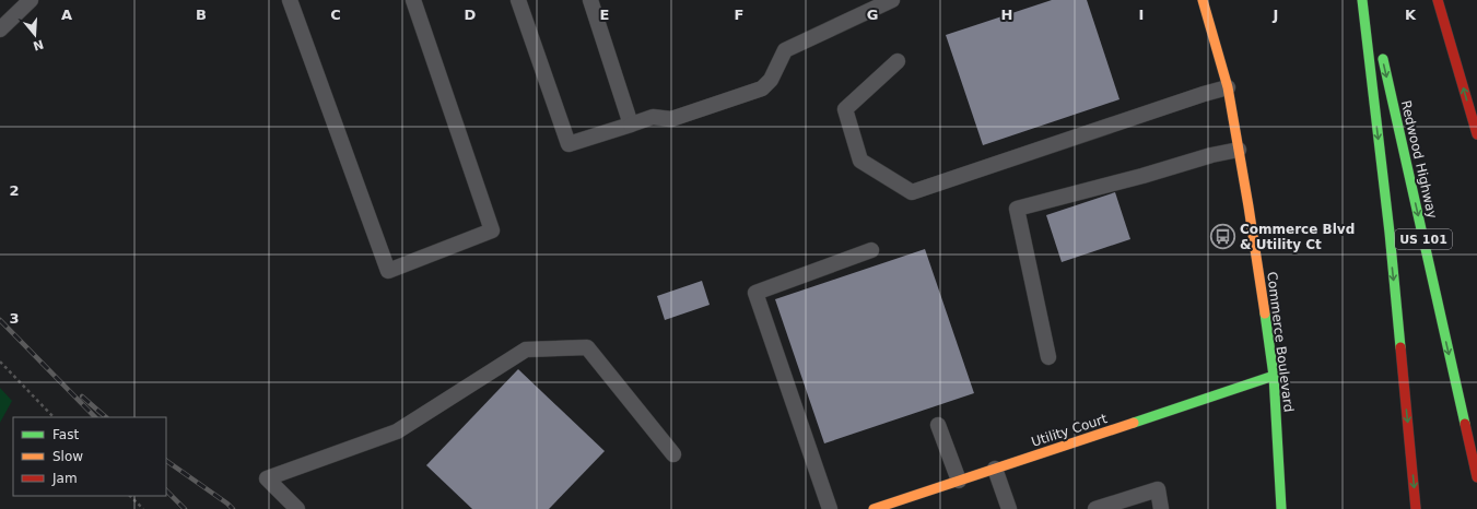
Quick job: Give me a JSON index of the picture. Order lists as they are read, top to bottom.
{
  "streets": {
    "main road": [
      "Redwood Highway",
      "US 101",
      "Commerce Boulevard",
      "Utility Court"
    ]
  },
  "crossings": [
    ["Commerce Boulevard", "Utility Court"]
  ],
  "places": {
    "bus stop": ["Commerce Blvd & Utility Ct"]
  },
  "legend": ["Fast", "Slow", "Jam"],
  "north": "bottom",
  "grid": {
    "columns": [
      "A",
      "B",
      "C",
      "D",
      "E",
      "F",
      "G",
      "H",
      "I",
      "J",
      "K"
    ],
    "rows": ["2", "3"]
  }
}
